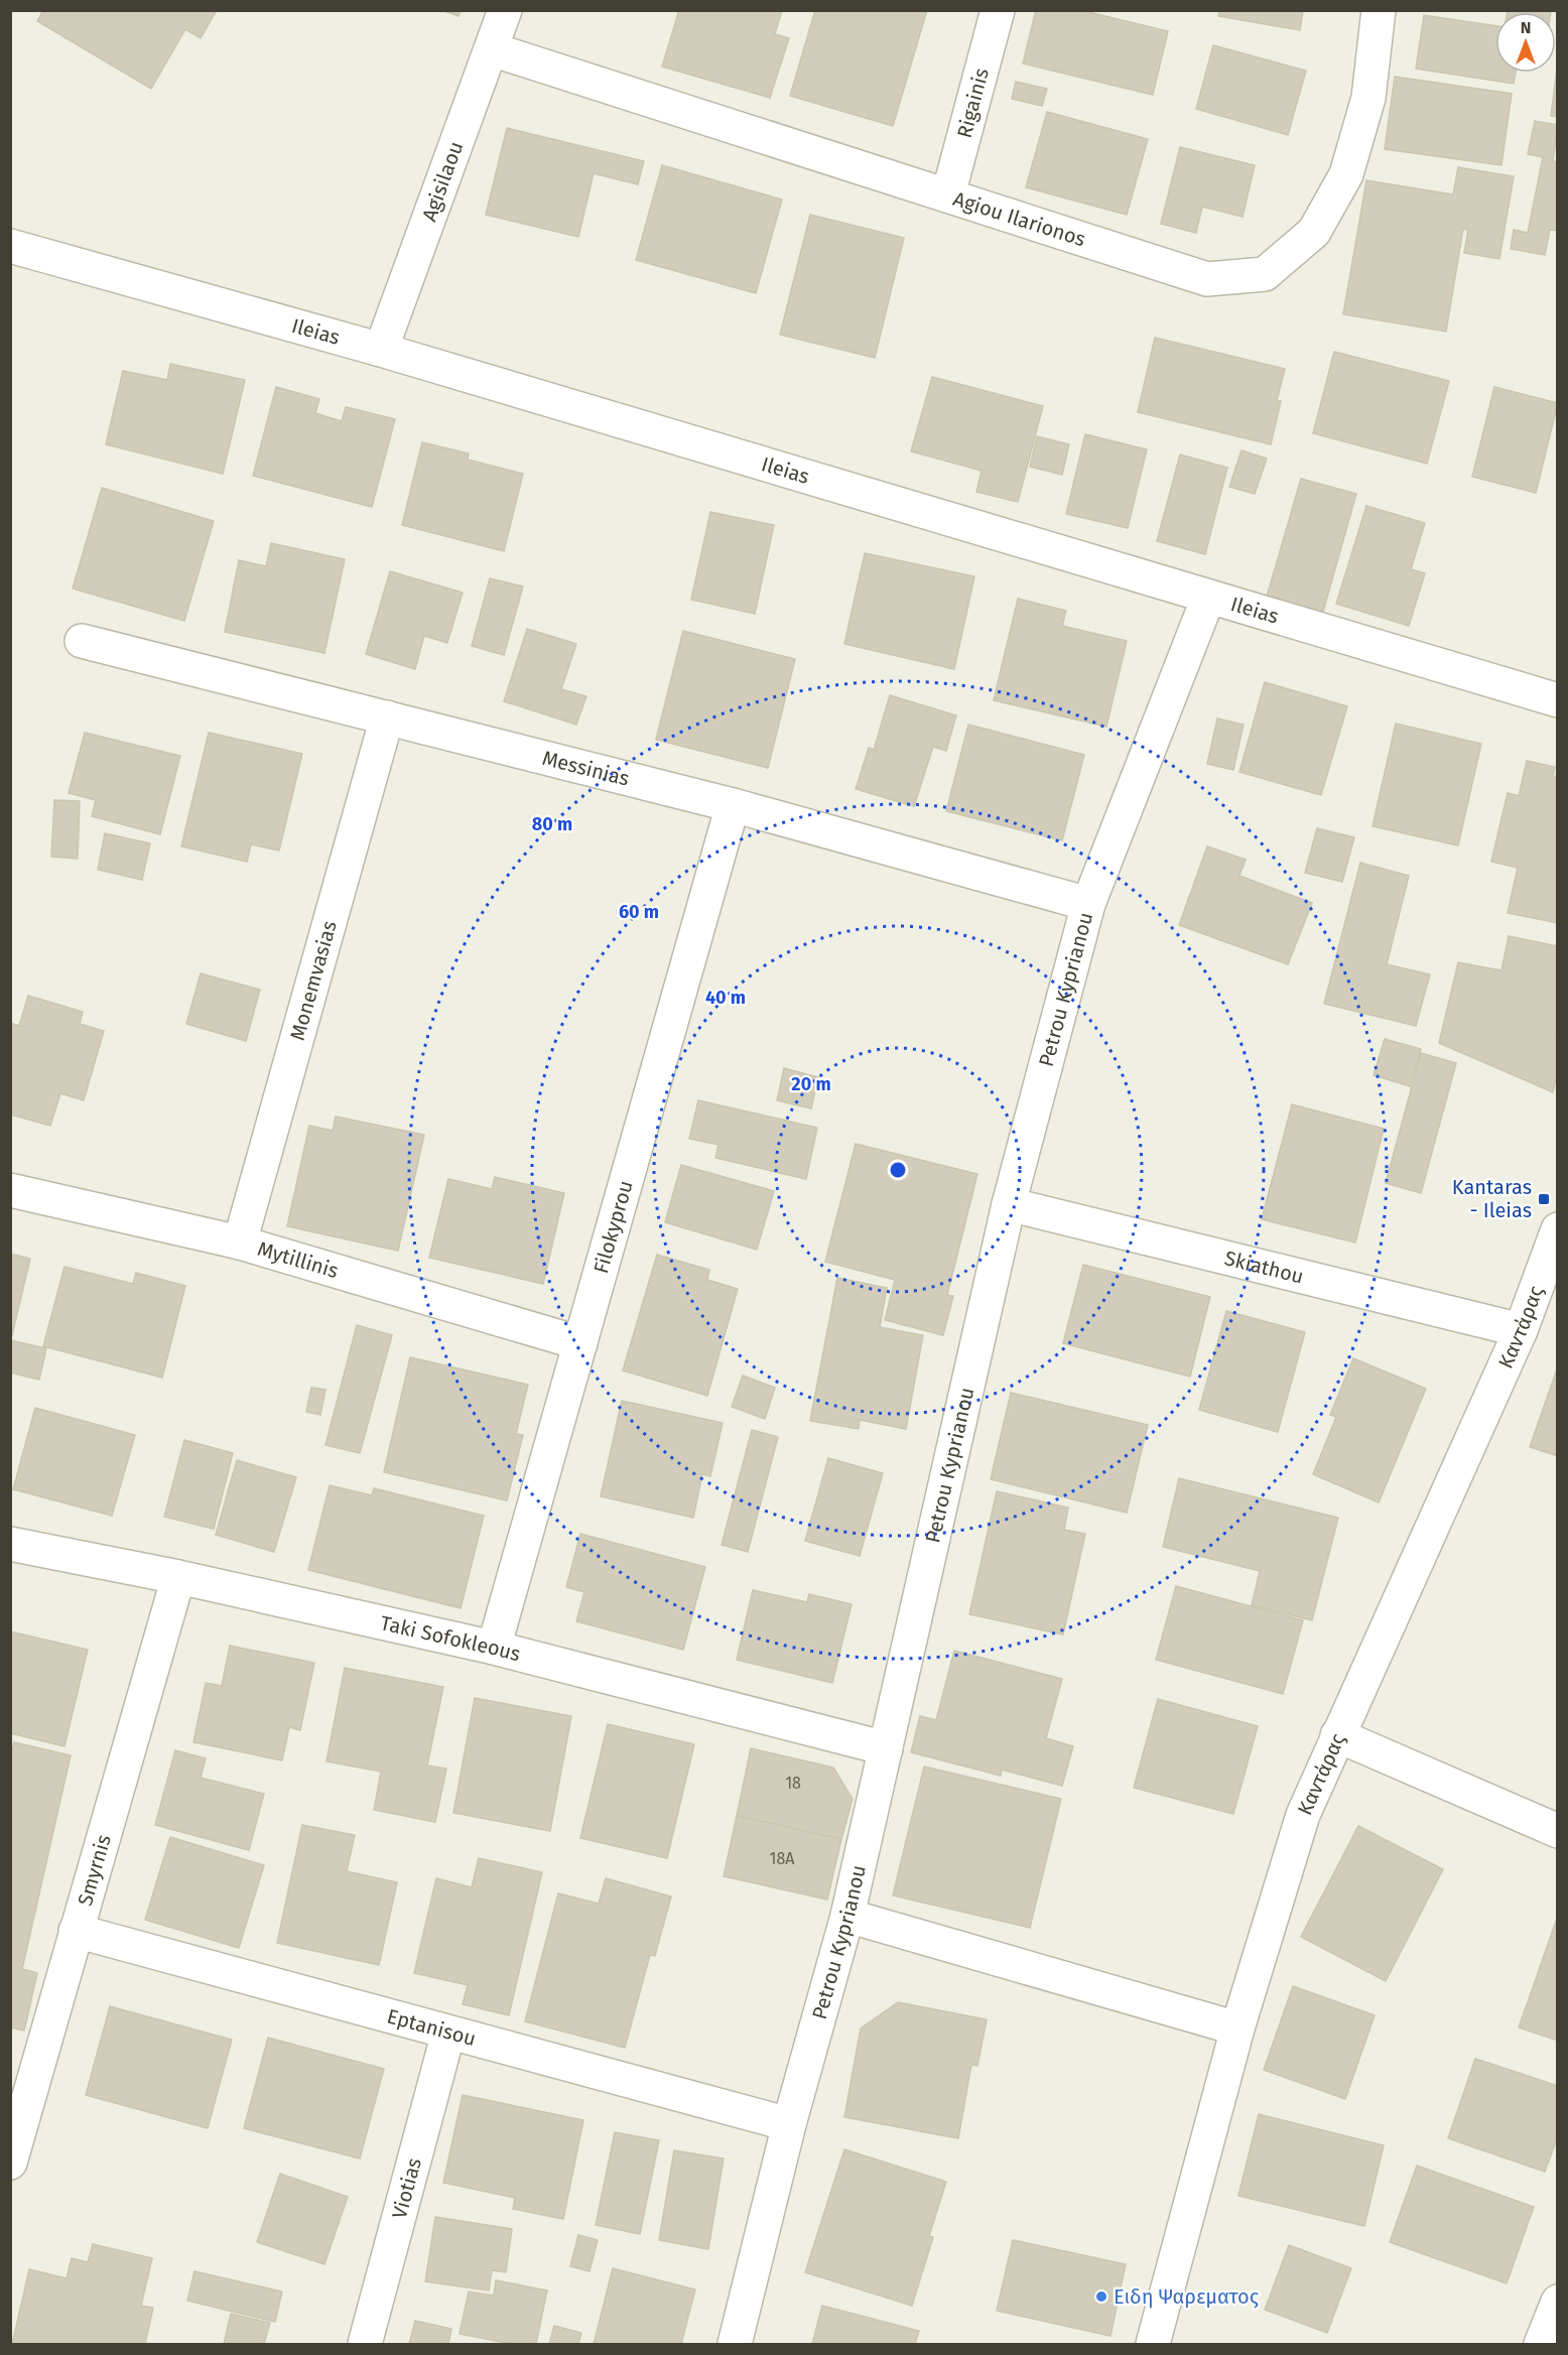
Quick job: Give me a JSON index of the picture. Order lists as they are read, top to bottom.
{
  "streets": {
    "street": [
      "Rigainis",
      "Agisilaou",
      "Agiou Ilarionos",
      "Ileias",
      "Messinias",
      "Monemvasias",
      "Petrou Kyprianou",
      "Filokyprou",
      "Mytillinis",
      "Skiathou",
      "Καντάρας",
      "Taki Sofokleous",
      "Smyrnis",
      "Eptanisou",
      "Viotias"
    ]
  },
  "crossings": [
    ["Rigainis", "Agiou Ilarionos"],
    ["Agisilaou", "Agiou Ilarionos"],
    ["Agisilaou", "Ileias"],
    ["Ileias", "Petrou Kyprianou"],
    ["Messinias", "Monemvasias"],
    ["Messinias", "Petrou Kyprianou"],
    ["Messinias", "Filokyprou"],
    ["Monemvasias", "Mytillinis"],
    ["Petrou Kyprianou", "Skiathou"],
    ["Petrou Kyprianou", "Taki Sofokleous"],
    ["Petrou Kyprianou", "Eptanisou"],
    ["Filokyprou", "Mytillinis"],
    ["Filokyprou", "Taki Sofokleous"],
    ["Skiathou", "Καντάρας"],
    ["Taki Sofokleous", "Smyrnis"],
    ["Smyrnis", "Eptanisou"],
    ["Eptanisou", "Viotias"]
  ],
  "places": {
    "transit": ["Kantaras - Ileias"],
    "other": ["Ειδη Ψαρεματος"]
  },
  "house_numbers": ["18", "18A"],
  "north": "top",
  "rings": [
    "80 m",
    "60 m",
    "40 m",
    "20 m"
  ]
}
